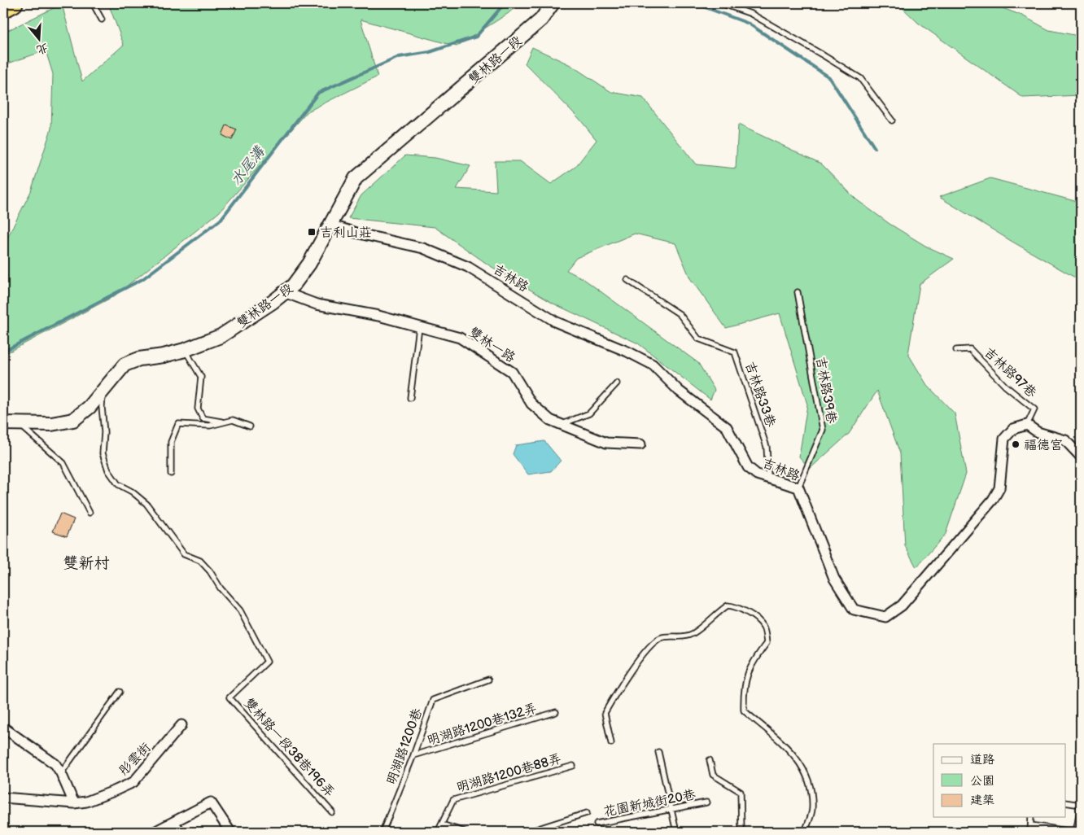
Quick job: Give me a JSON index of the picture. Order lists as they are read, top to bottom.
{
  "streets": {
    "street": [
      "雙林路一段",
      "吉林路",
      "雙林一路",
      "彤雲街"
    ],
    "lane": [
      "吉林路97巷",
      "吉林路39巷",
      "吉林路33巷",
      "明湖路1200巷132弄",
      "明湖路1200巷",
      "雙林路一段38巷196弄",
      "明湖路1200巷88弄",
      "花園新城街20巷"
    ]
  },
  "crossings": [
    ["雙林路一段", "吉林路"],
    ["雙林路一段", "雙林一路"],
    ["雙林路一段", "雙林路一段38巷196弄"],
    ["吉林路", "吉林路97巷"],
    ["吉林路", "吉林路39巷"],
    ["吉林路", "吉林路33巷"],
    ["明湖路1200巷132弄", "明湖路1200巷"]
  ],
  "districts": ["雙新村"],
  "water": ["水尾溝"],
  "places": {
    "transit": ["吉利山莊"],
    "other": ["福德宮"]
  },
  "legend": ["道路", "公園", "建築"],
  "north": "bottom"
}
